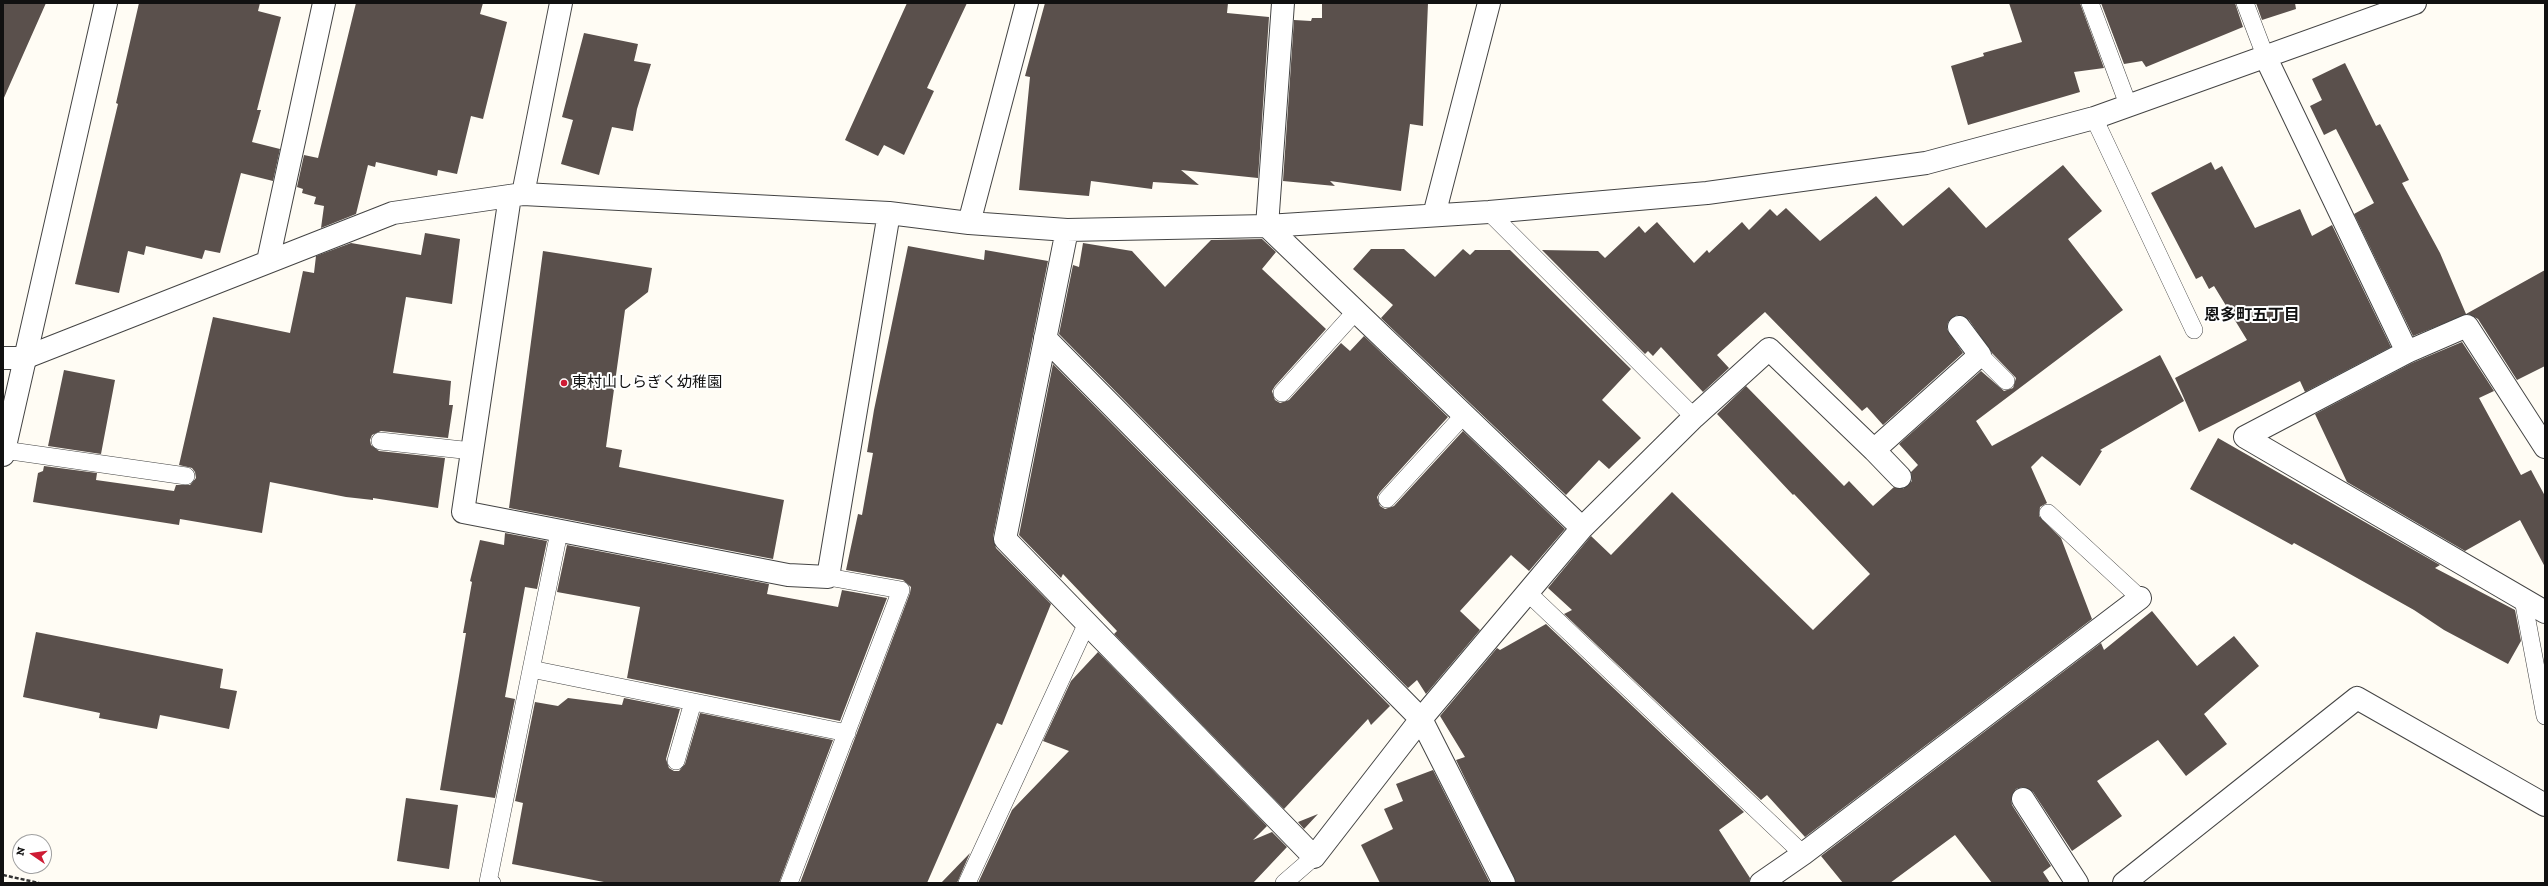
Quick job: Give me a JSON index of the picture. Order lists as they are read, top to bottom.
{
  "districts": ["恩多町五丁目"],
  "places": ["東村山しらぎく幼稚園"],
  "north": "left"
}
